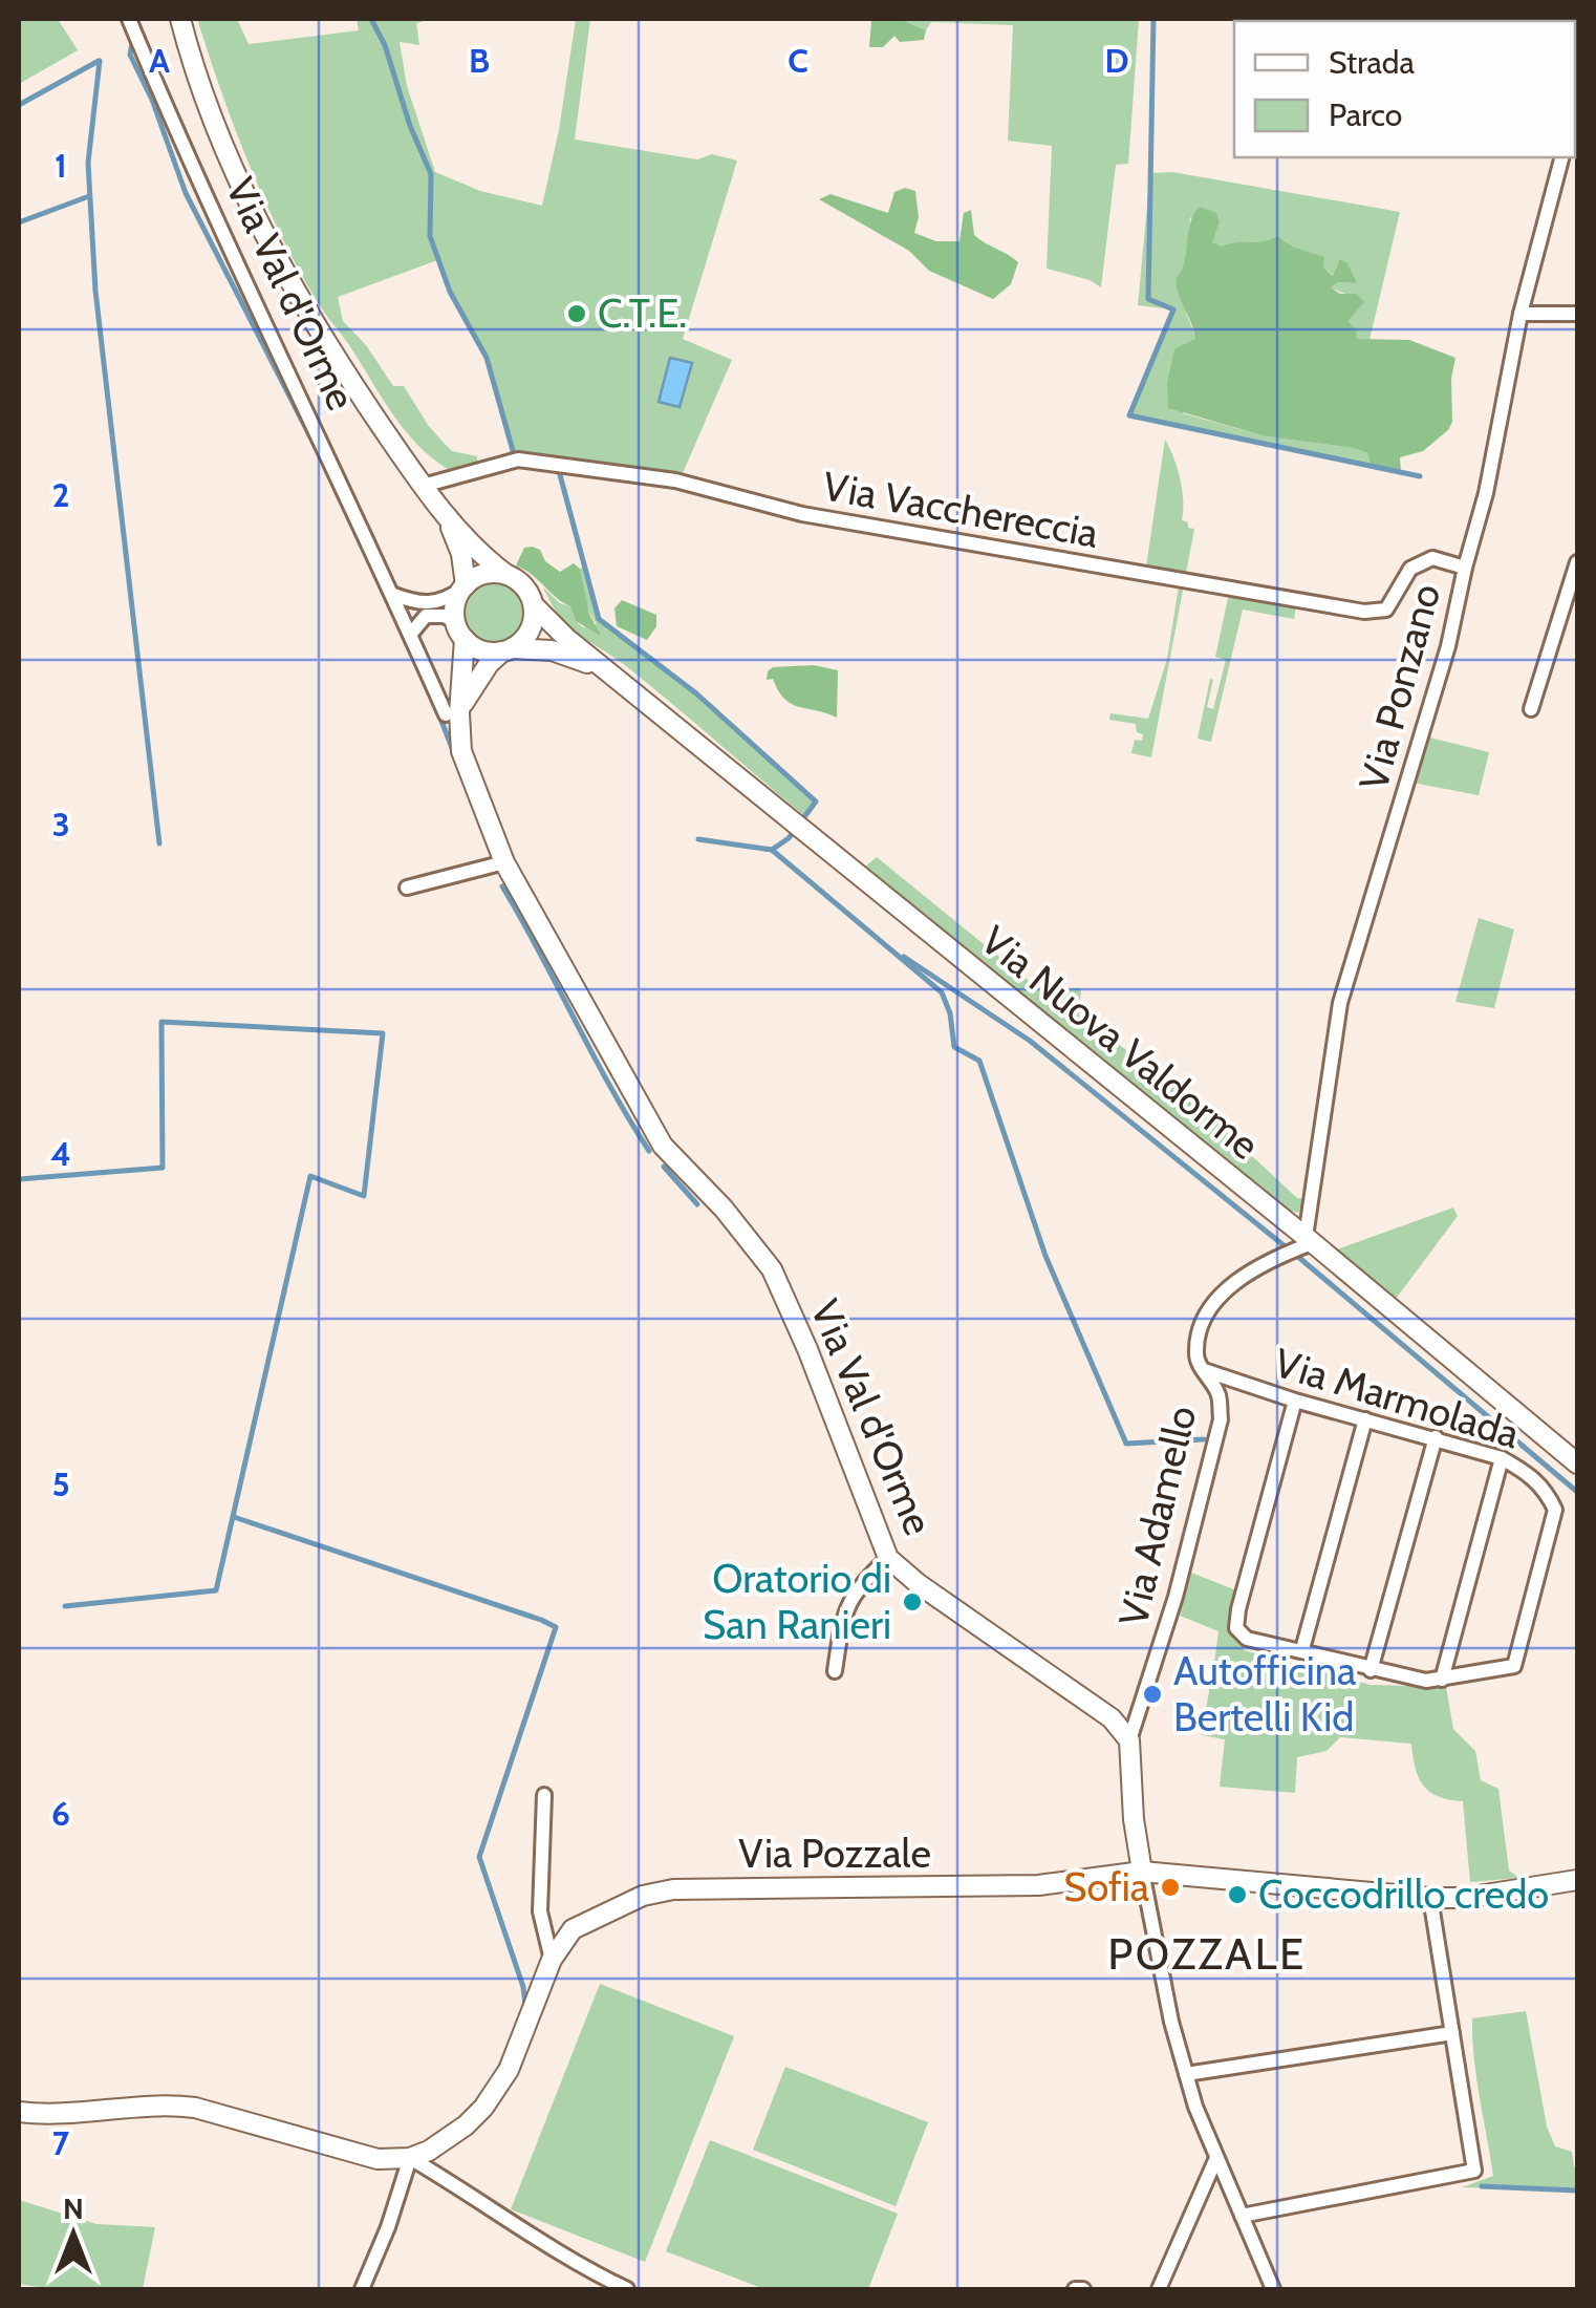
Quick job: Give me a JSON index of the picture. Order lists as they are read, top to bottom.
{
  "streets": {
    "street": [
      "Via Val d'Orme",
      "Via Vacchereccia",
      "Via Ponzano",
      "Via Nuova Valdorme",
      "Via Marmolada",
      "Via Adamello",
      "Via Pozzale"
    ]
  },
  "crossings": [
    ["Via Val d'Orme", "Via Nuova Valdorme"],
    ["Via Val d'Orme", "Via Adamello"],
    ["Via Vacchereccia", "Via Ponzano"],
    ["Via Vacchereccia", "Via Nuova Valdorme"],
    ["Via Ponzano", "Via Nuova Valdorme"],
    ["Via Ponzano", "Via Adamello"],
    ["Via Nuova Valdorme", "Via Adamello"],
    ["Via Marmolada", "Via Adamello"]
  ],
  "districts": ["POZZALE"],
  "places": [
    "C.T.E.",
    "Oratorio di San Ranieri",
    "Autofficina Bertelli Kid",
    "Sofia",
    "Coccodrillo credo"
  ],
  "legend": ["Strada", "Parco"],
  "north": "top",
  "grid": {
    "columns": [
      "A",
      "B",
      "C",
      "D"
    ],
    "rows": [
      "1",
      "2",
      "3",
      "4",
      "5",
      "6",
      "7"
    ]
  }
}
